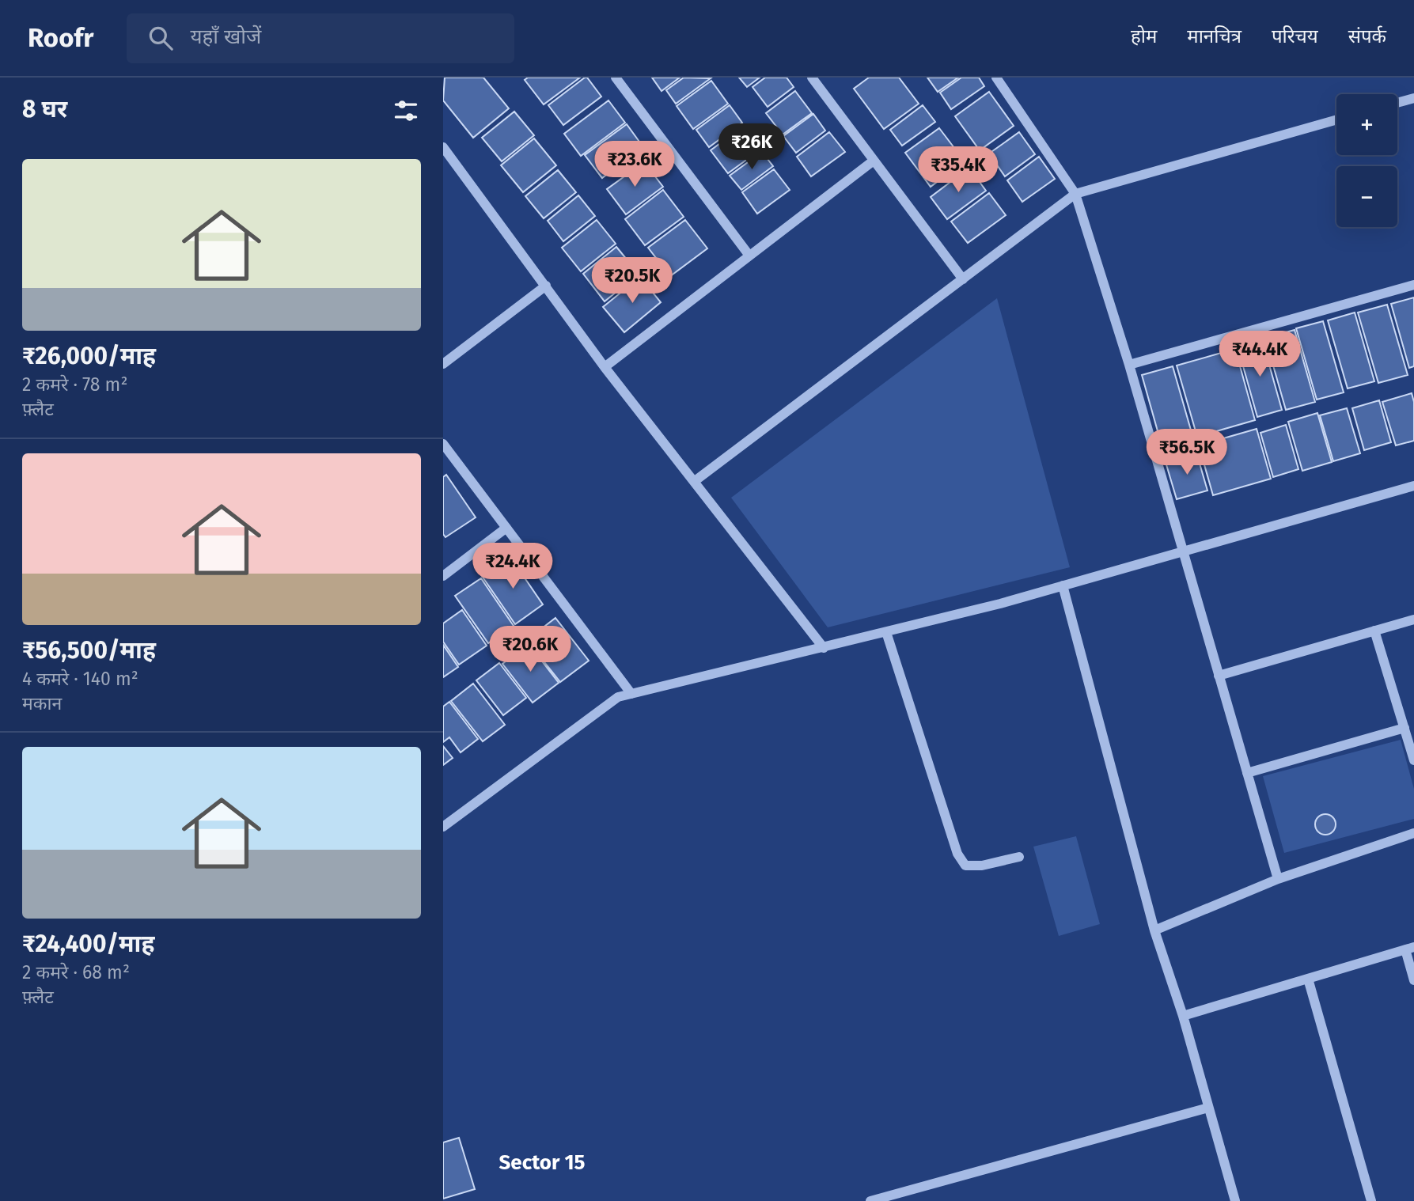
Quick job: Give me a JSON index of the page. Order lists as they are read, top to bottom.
{
  "districts": ["Sector 15"],
  "page": {
    "header": "Roofr",
    "search": "यहाँ खोजें",
    "nav": [
      "होम",
      "मानचित्र",
      "परिचय",
      "संपर्क"
    ],
    "heading": "8 घर",
    "map_buttons": ["+", "−"],
    "price": [
      "₹26K",
      "₹23.6K",
      "₹35.4K",
      "₹20.5K",
      "₹44.4K",
      "₹56.5K",
      "₹24.4K",
      "₹20.6K"
    ],
    "list": [
      {
        "name": "₹26,000/माह",
        "note": "2 कमरे · 78 m² · फ़्लैट"
      },
      {
        "name": "₹56,500/माह",
        "note": "4 कमरे · 140 m² · मकान"
      },
      {
        "name": "₹24,400/माह",
        "note": "2 कमरे · 68 m² · फ़्लैट"
      }
    ]
  }
}
